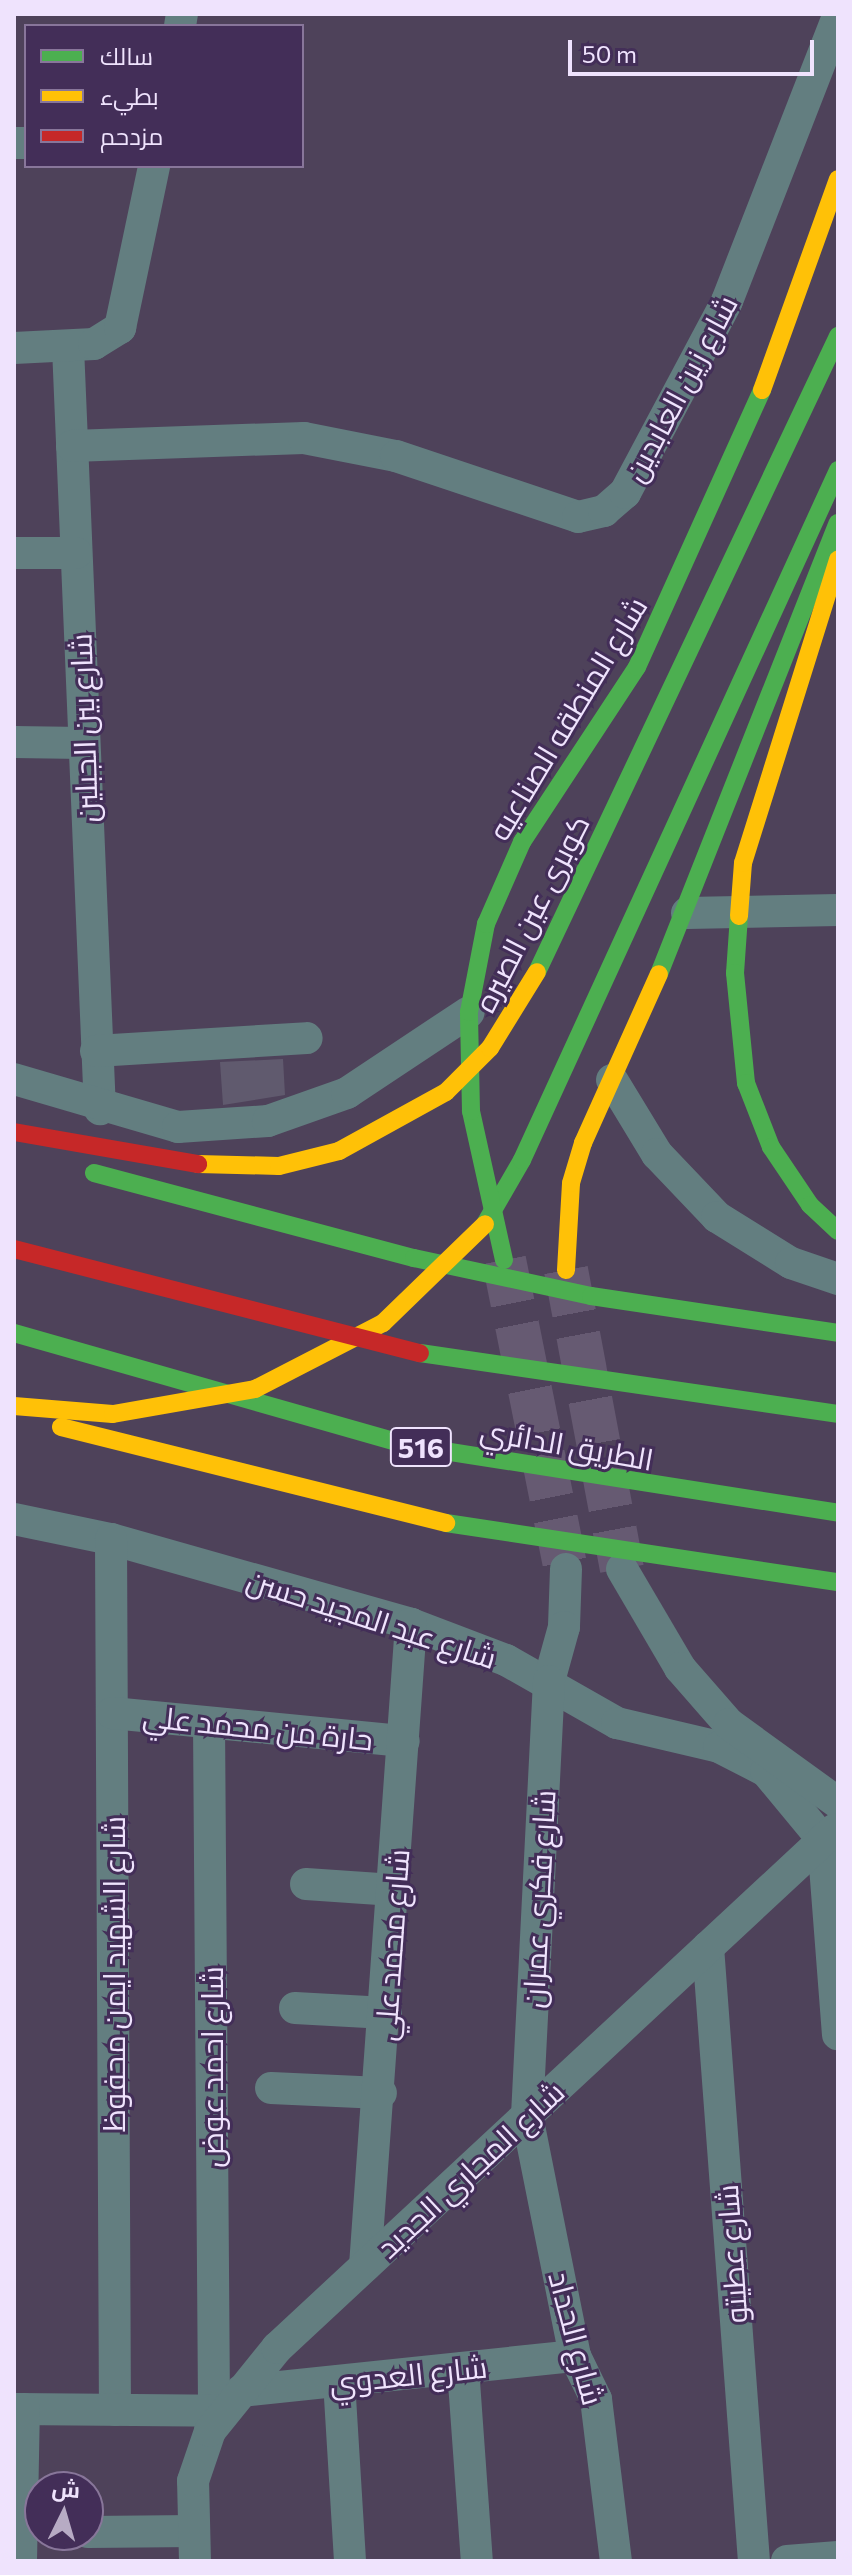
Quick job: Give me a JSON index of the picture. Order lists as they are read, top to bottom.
{
  "streets": {
    "main road": [
      "شارع المنطقه الصناعيه",
      "كوبرى عين الصيره",
      "الطريق الدائري",
      "516"
    ],
    "street": [
      "شارع زين العابدين",
      "شارع بين الجبلين",
      "شارع عبد المجيد حسن",
      "حارة من محمد علي",
      "شارع فكري عمران",
      "شارع محمد علي",
      "شارع الشهيد ايمن محفوظ",
      "شارع احمد عوض",
      "شارع المجاري الجديد",
      "شارع عطيتو",
      "شارع الحداد",
      "شارع العدوي"
    ]
  },
  "crossings": [
    ["شارع زين العابدين", "شارع بين الجبلين"],
    ["شارع عبد المجيد حسن", "شارع فكري عمران"],
    ["شارع عبد المجيد حسن", "شارع محمد علي"],
    ["شارع عبد المجيد حسن", "شارع الشهيد ايمن محفوظ"],
    ["شارع عبد المجيد حسن", "شارع المجاري الجديد"],
    ["حارة من محمد علي", "شارع محمد علي"],
    ["حارة من محمد علي", "شارع الشهيد ايمن محفوظ"],
    ["حارة من محمد علي", "شارع احمد عوض"],
    ["شارع فكري عمران", "شارع المجاري الجديد"],
    ["شارع فكري عمران", "شارع الحداد"],
    ["شارع محمد علي", "شارع المجاري الجديد"],
    ["شارع الشهيد ايمن محفوظ", "شارع العدوي"],
    ["شارع احمد عوض", "شارع المجاري الجديد"],
    ["شارع احمد عوض", "شارع العدوي"],
    ["شارع المجاري الجديد", "شارع عطيتو"],
    ["شارع المجاري الجديد", "شارع الحداد"],
    ["شارع المجاري الجديد", "شارع العدوي"],
    ["شارع الحداد", "شارع العدوي"]
  ],
  "legend": ["سالك", "بطيء", "مزدحم"],
  "scale_bar": "50 m",
  "north": "top"
}
